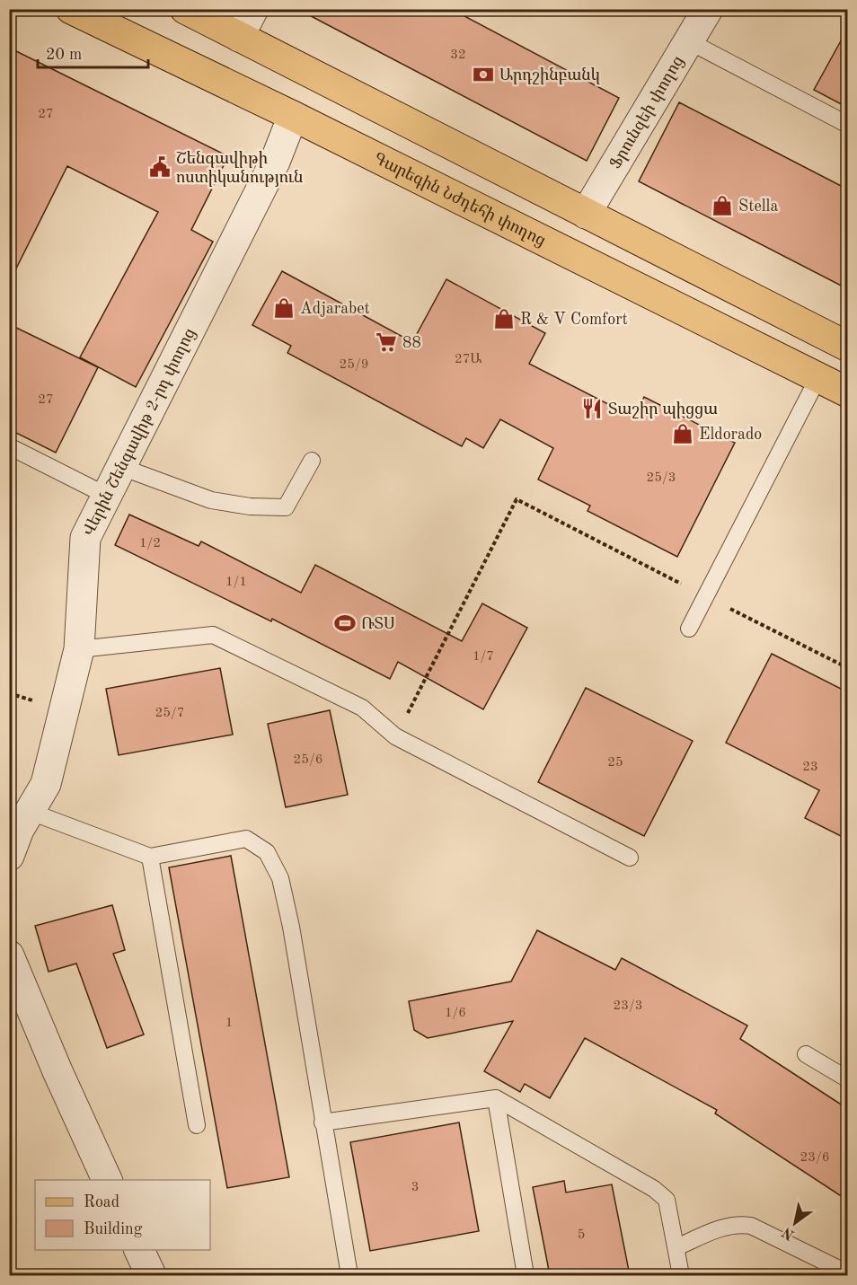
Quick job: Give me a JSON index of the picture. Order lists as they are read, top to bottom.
{
  "streets": {
    "main road": ["Գարեգին Նժդեհի փողոց"],
    "street": ["Ֆրունզեի փողոց", "Վերին Շենգավիթ 2-րդ փողոց"]
  },
  "crossings": [
    ["Գարեգին Նժդեհի փողոց", "Վերին Շենգավիթ 2-րդ փողոց"]
  ],
  "places": {
    "bank": ["Արդշինբանկ"],
    "public building": ["Շենգավիթի ոստիկանություն"],
    "shop": [
      "Stella",
      "Adjarabet",
      "R & V Comfort",
      "Eldorado"
    ],
    "supermarket": ["88"],
    "restaurant": ["Տաշիր պիցցա"],
    "sports": ["ՌՏՍ"]
  },
  "house_numbers": [
    "32",
    "27",
    "27Ա",
    "25/9",
    "27",
    "25/3",
    "1/2",
    "1/1",
    "1/7",
    "25/7",
    "25/6",
    "25",
    "23",
    "23/3",
    "1/6",
    "1",
    "23/6",
    "3",
    "5"
  ],
  "legend": ["Road", "Building"],
  "scale_bar": "20 m",
  "north": "bottom left"
}
